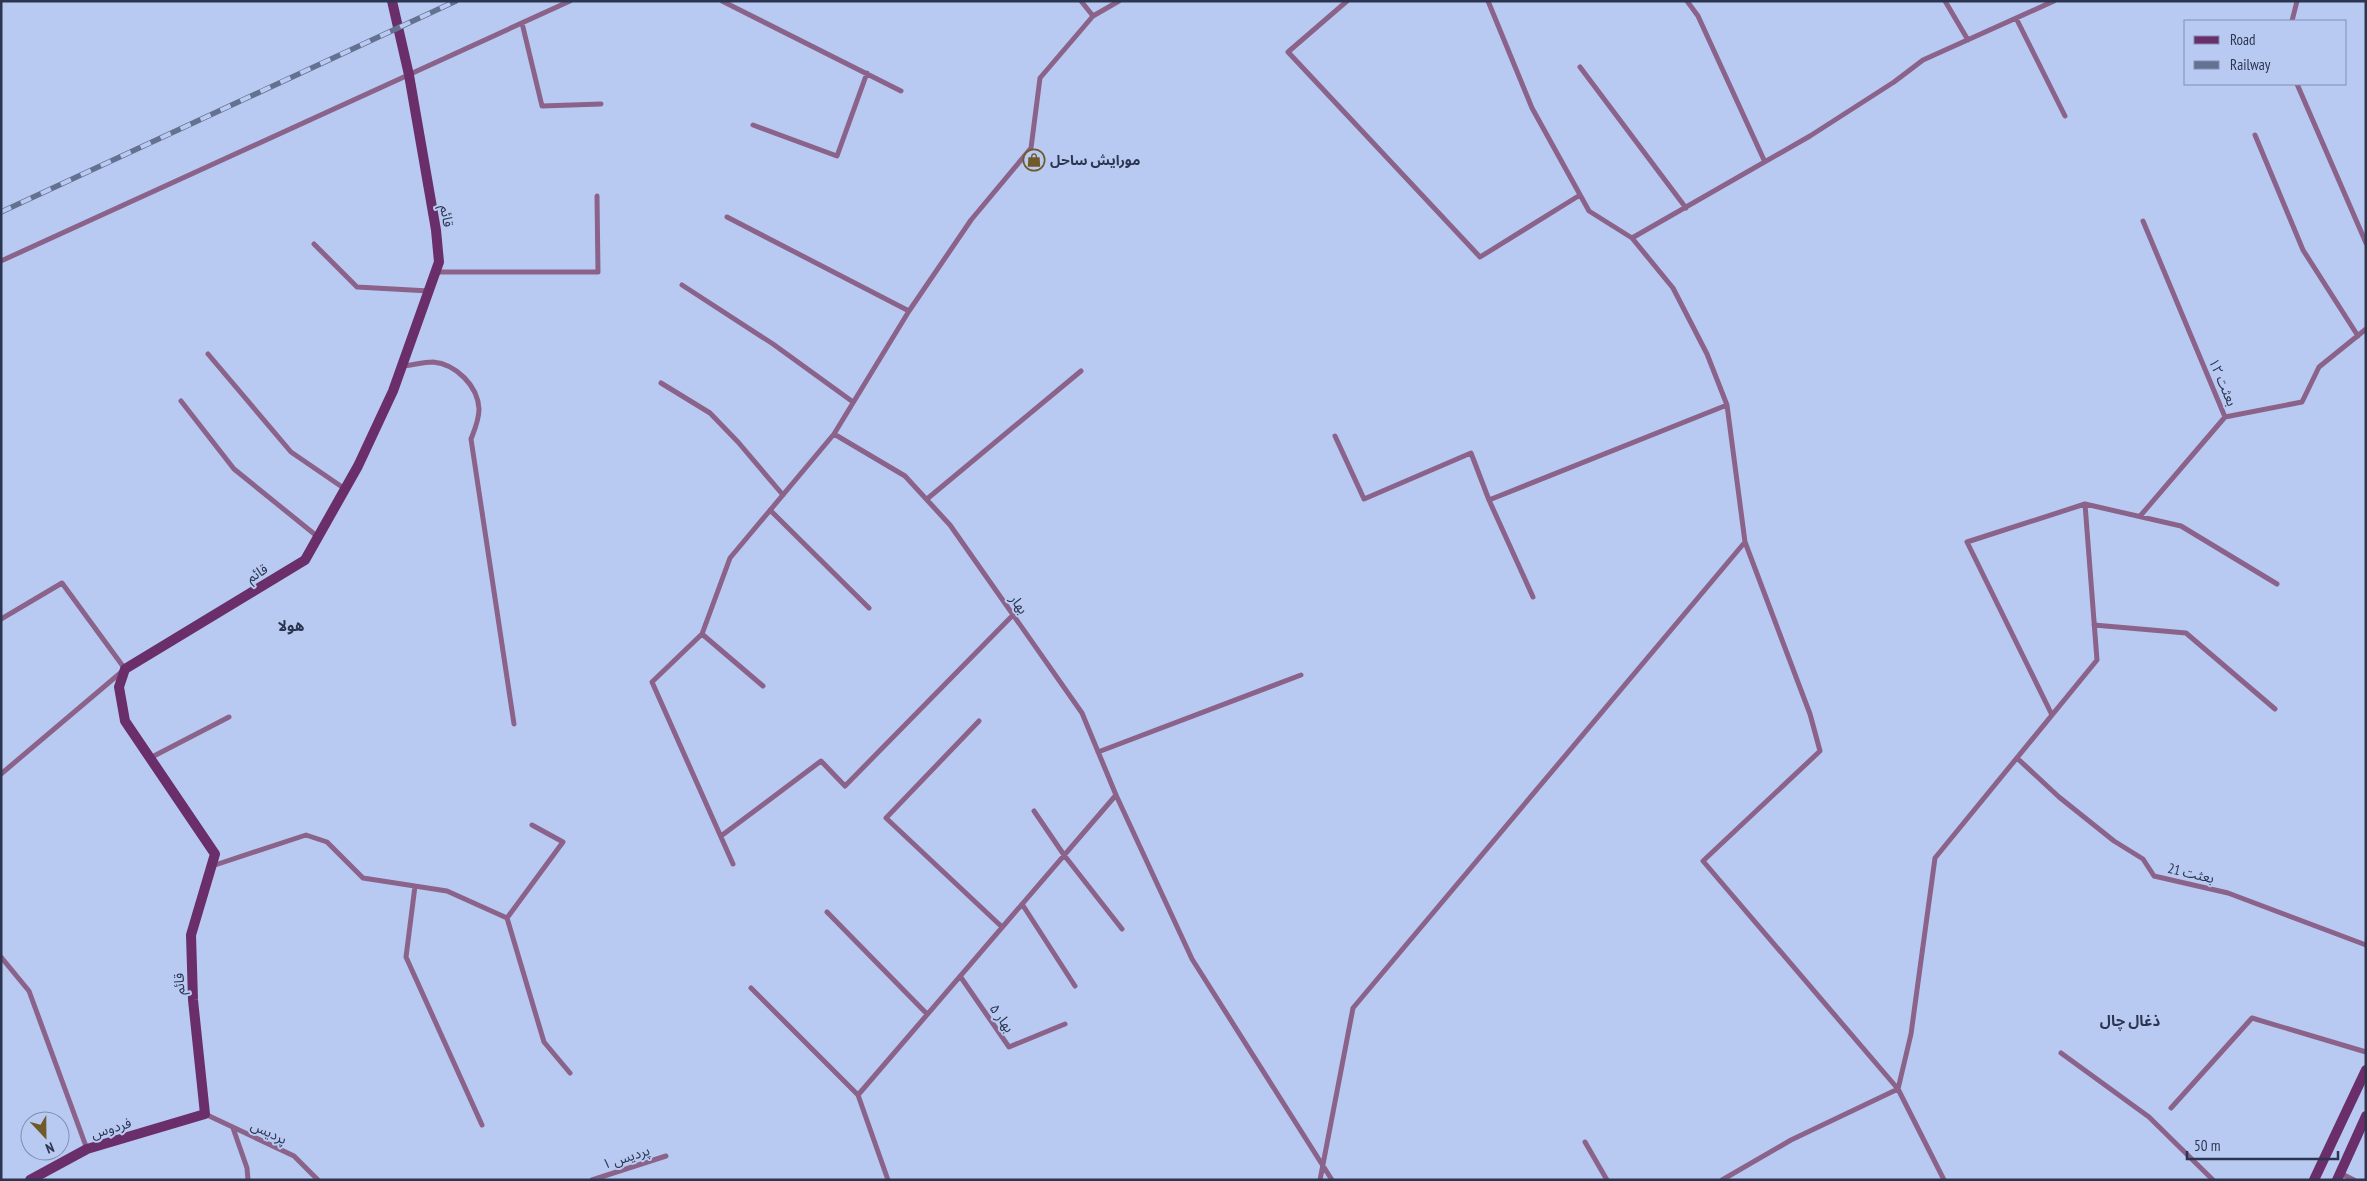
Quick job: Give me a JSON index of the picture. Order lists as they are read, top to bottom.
{
  "streets": {
    "street": [
      "قائم",
      "بعثت ۱۲",
      "بهار",
      "بعثت 21",
      "بهار ۵",
      "فردوس",
      "پرديس",
      "پرديس ۱"
    ]
  },
  "crossings": [
    ["قائم", "فردوس"],
    ["قائم", "پرديس"],
    ["فردوس", "پرديس"]
  ],
  "districts": ["هولا", "ذغال چال"],
  "places": {
    "shop": ["مورایش ساحل"]
  },
  "legend": ["Road", "Railway"],
  "scale_bar": "50 m",
  "north": "bottom"
}
